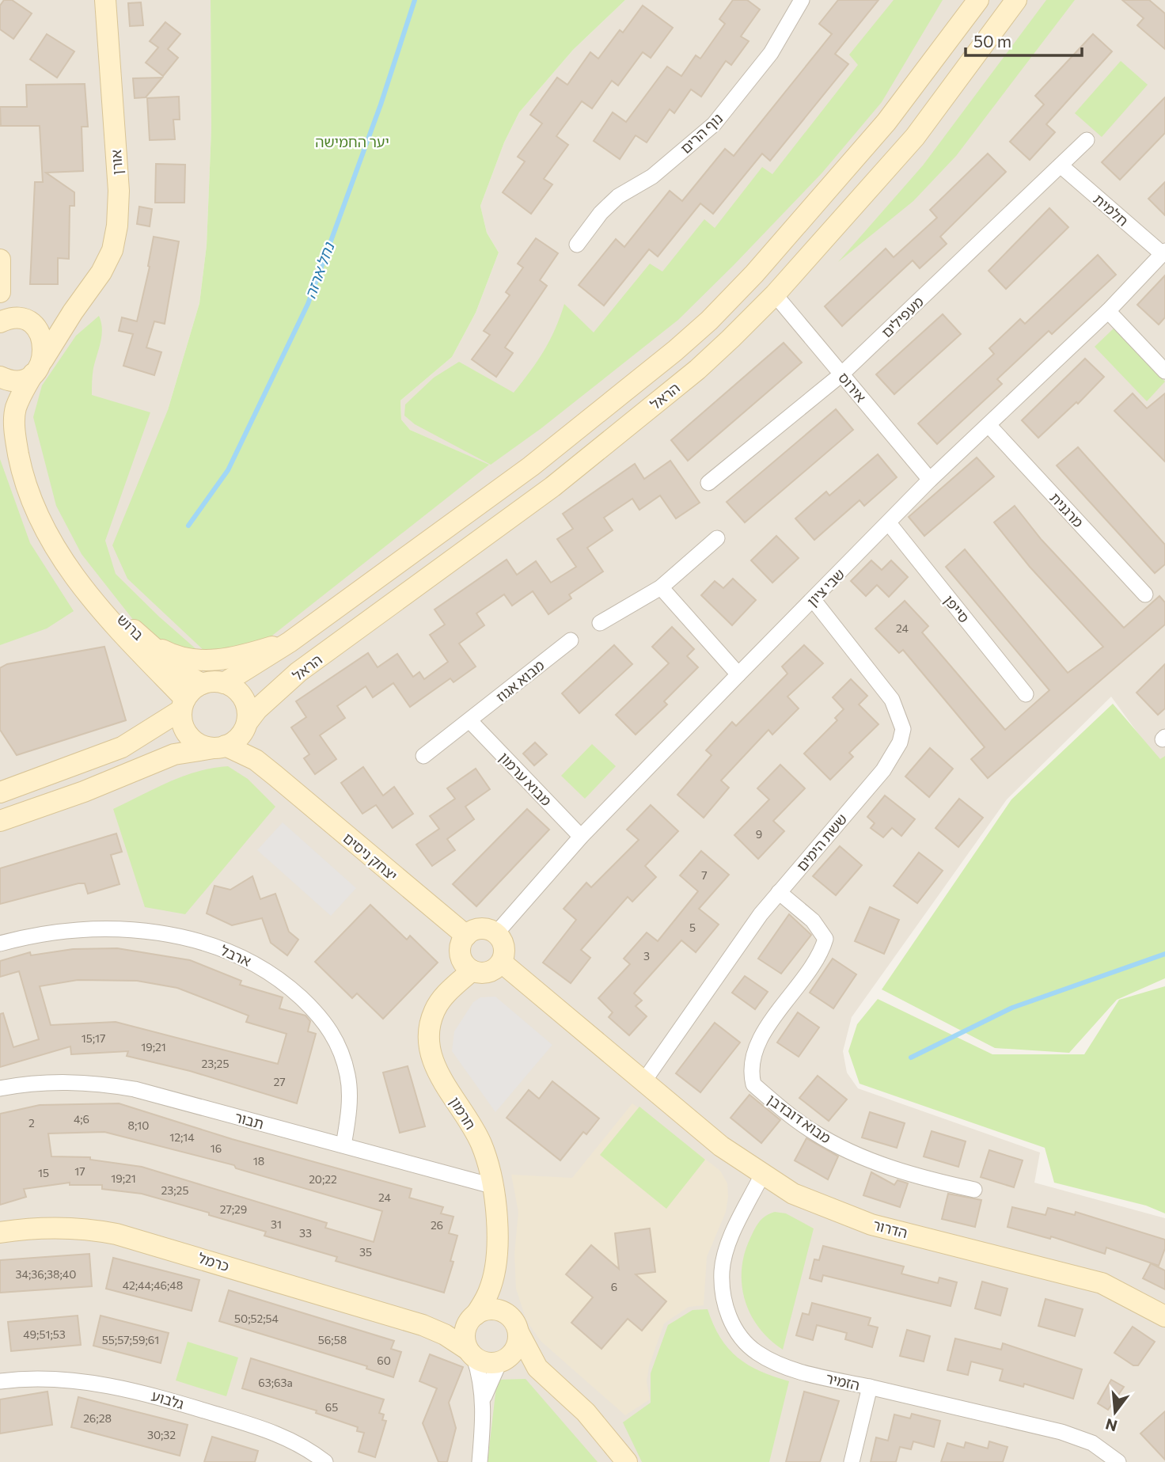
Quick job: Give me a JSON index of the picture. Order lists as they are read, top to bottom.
{
  "streets": {
    "street": [
      "נוף הרים",
      "אורן",
      "חלמית",
      "מעפילים",
      "אירוס",
      "הראל",
      "מרגנית",
      "שבי ציון",
      "סייפן",
      "ברוש",
      "מבוא אגוז",
      "מבוא ערמון",
      "ששת הימים",
      "יצחק ניסים",
      "ארבל",
      "חרמון",
      "מבוא דובדבן",
      "תבור",
      "הדרור",
      "כרמל",
      "הזמיר",
      "גלבוע"
    ]
  },
  "crossings": [
    ["אורן", "ברוש"],
    ["חלמית", "מעפילים"],
    ["חלמית", "שבי ציון"],
    ["מעפילים", "אירוס"],
    ["אירוס", "הראל"],
    ["אירוס", "שבי ציון"],
    ["הראל", "ברוש"],
    ["הראל", "יצחק ניסים"],
    ["מרגנית", "שבי ציון"],
    ["שבי ציון", "סייפן"],
    ["שבי ציון", "מבוא ערמון"],
    ["שבי ציון", "ששת הימים"],
    ["שבי ציון", "יצחק ניסים"],
    ["שבי ציון", "חרמון"],
    ["ברוש", "יצחק ניסים"],
    ["מבוא אגוז", "מבוא ערמון"],
    ["ששת הימים", "מבוא דובדבן"],
    ["ששת הימים", "הדרור"],
    ["יצחק ניסים", "חרמון"],
    ["ארבל", "תבור"],
    ["חרמון", "תבור"],
    ["חרמון", "כרמל"],
    ["הדרור", "הזמיר"]
  ],
  "water": ["נחל ארזה"],
  "parks": ["יער החמישה"],
  "house_numbers": [
    "24",
    "9",
    "7",
    "5",
    "3",
    "15;17",
    "19;21",
    "23;25",
    "27",
    "4;6",
    "2",
    "8;10",
    "12;14",
    "16",
    "18",
    "17",
    "15",
    "19;21",
    "20;22",
    "23;25",
    "24",
    "27;29",
    "31",
    "26",
    "33",
    "35",
    "34;36;38;40",
    "42;44;46;48",
    "6",
    "50;52;54",
    "49;51;53",
    "55;57;59;61",
    "56;58",
    "60",
    "63;63a",
    "65",
    "26;28",
    "30;32"
  ],
  "scale_bar": "50 m",
  "north": "bottom"
}
